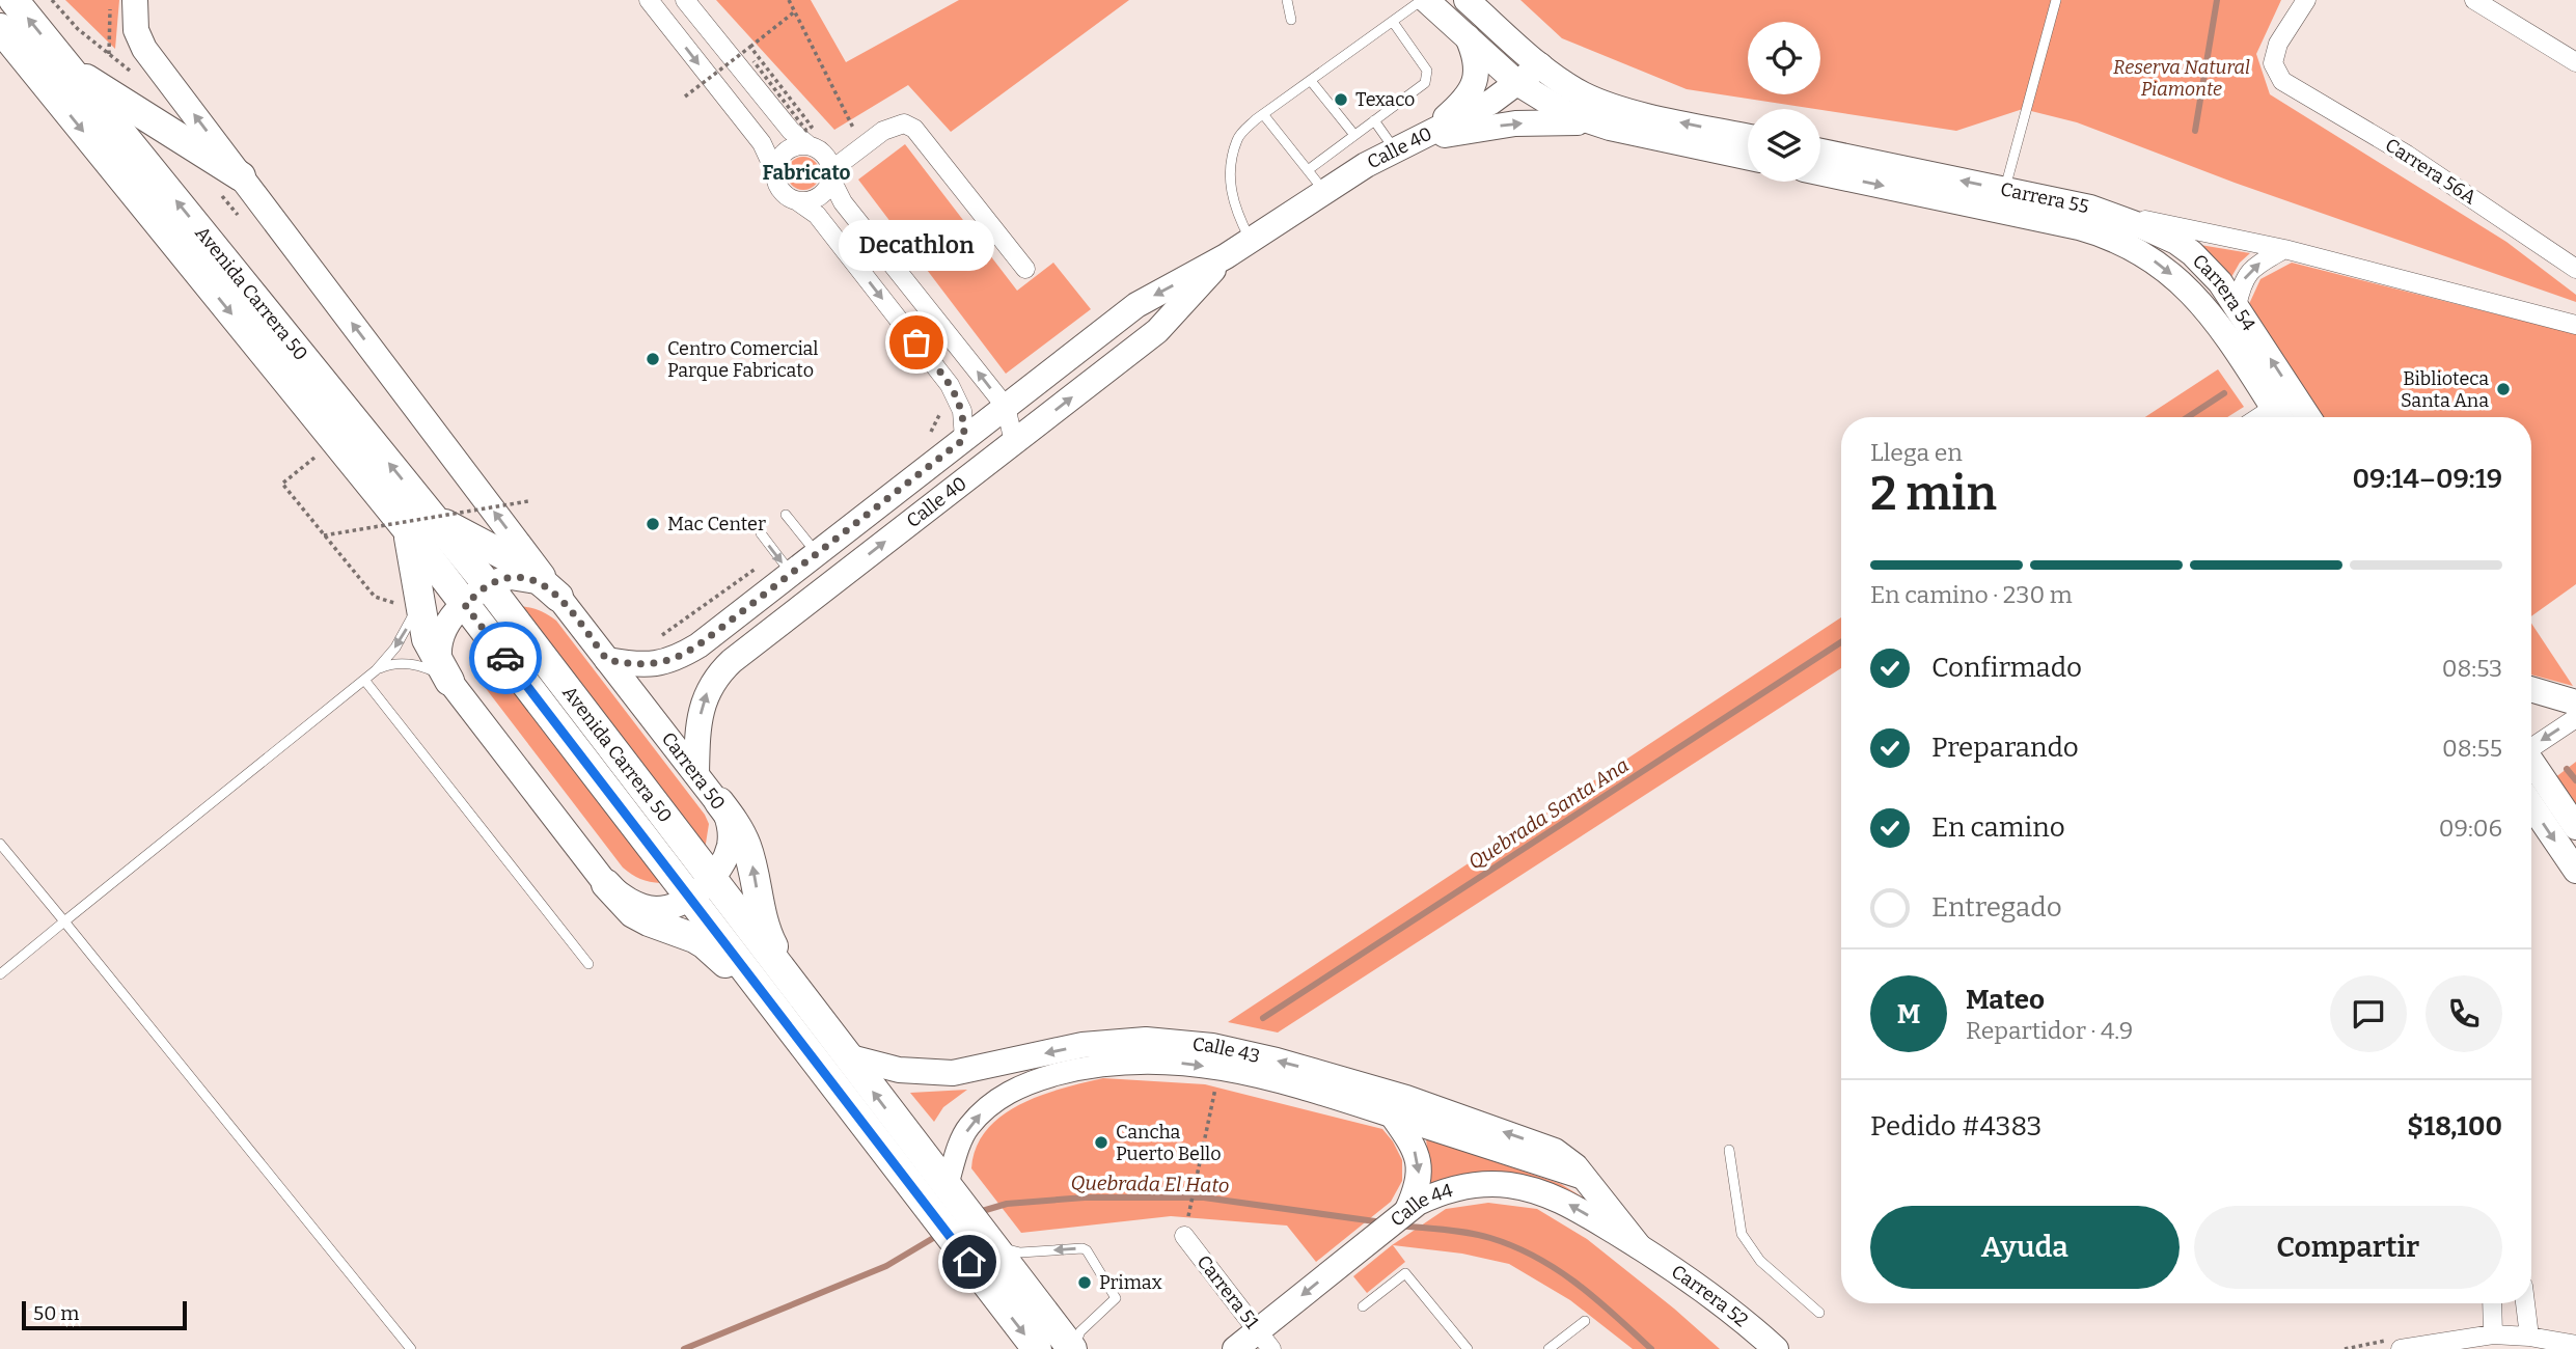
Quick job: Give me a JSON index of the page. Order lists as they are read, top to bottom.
{
  "streets": {
    "main road": [
      "Calle 40",
      "Carrera 55",
      "Avenida Carrera 50",
      "Carrera 54",
      "Carrera 50",
      "Calle 43",
      "Calle 44",
      "Carrera 52"
    ],
    "street": ["Carrera 56A", "Carrera 51"]
  },
  "crossings": [
    ["Calle 40", "Carrera 50"],
    ["Carrera 55", "Carrera 54"],
    ["Avenida Carrera 50", "Carrera 50"],
    ["Avenida Carrera 50", "Calle 43"],
    ["Calle 43", "Calle 44"],
    ["Calle 43", "Carrera 52"],
    ["Calle 44", "Carrera 51"],
    ["Calle 44", "Carrera 52"]
  ],
  "one_way": ["Calle 44"],
  "districts": ["Fabricato"],
  "water": ["Quebrada Santa Ana", "Quebrada El Hato"],
  "parks": ["Reserva Natural Piamonte"],
  "places": [
    "Texaco",
    "Decathlon",
    "Centro Comercial Parque Fabricato",
    "Biblioteca Santa Ana",
    "Mac Center",
    "Cancha Puerto Bello",
    "Primax"
  ],
  "scale_bar": "50 m",
  "page": {
    "bubble": "Decathlon",
    "heading": ["2 min", "Llega en", "09:14–09:19"],
    "panel": [
      "Mateo",
      "Repartidor · 4.9",
      "Pedido #4383",
      "$18,100"
    ],
    "bar": "En camino · 230 m",
    "list": [
      ["Confirmado", "08:53"],
      ["Preparando", "08:55"],
      ["En camino", "09:06"],
      "Entregado"
    ],
    "round": "M",
    "buttons": ["Ayuda", "Compartir"],
    "scale": "50 m"
  }
}
